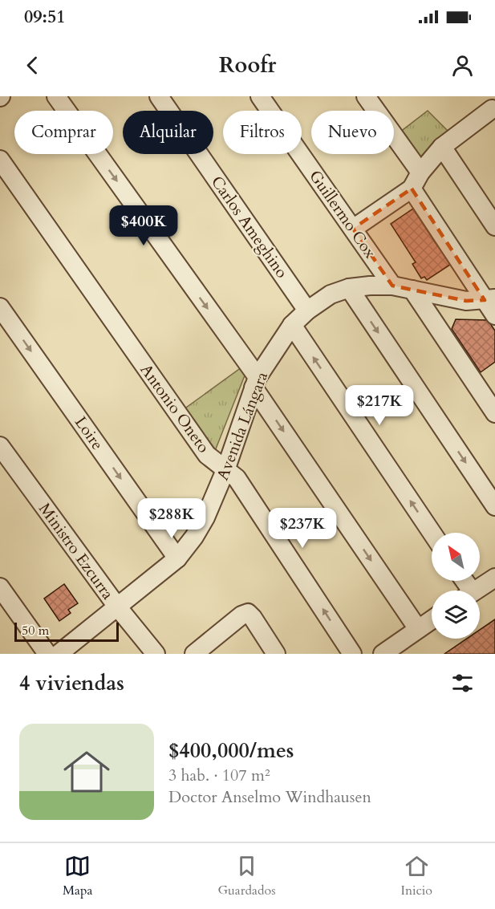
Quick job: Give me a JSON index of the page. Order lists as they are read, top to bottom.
{
  "streets": {
    "street": [
      "Guillermo Cox",
      "Carlos Ameghino",
      "Antonio Oneto",
      "Avenida Lángara",
      "Loire",
      "Ministro Ezcurra"
    ]
  },
  "crossings": [
    ["Guillermo Cox", "Avenida Lángara"],
    ["Carlos Ameghino", "Avenida Lángara"],
    ["Antonio Oneto", "Avenida Lángara"],
    ["Avenida Lángara", "Loire"],
    ["Avenida Lángara", "Ministro Ezcurra"]
  ],
  "scale_bar": "50 m",
  "north": "top left",
  "page": {
    "status": "09:51",
    "header": "Roofr",
    "chip": [
      "Comprar",
      "Alquilar",
      "Filtros",
      "Nuevo"
    ],
    "price": [
      "$400K",
      "$217K",
      "$288K",
      "$237K"
    ],
    "scale": "50 m",
    "heading": "4 viviendas",
    "list": [
      {
        "name": "$400,000/mes",
        "note": "3 hab. · 107 m² · Doctor Anselmo Windhausen"
      }
    ],
    "tabs": ["Mapa", "Guardados", "Inicio"]
  }
}
